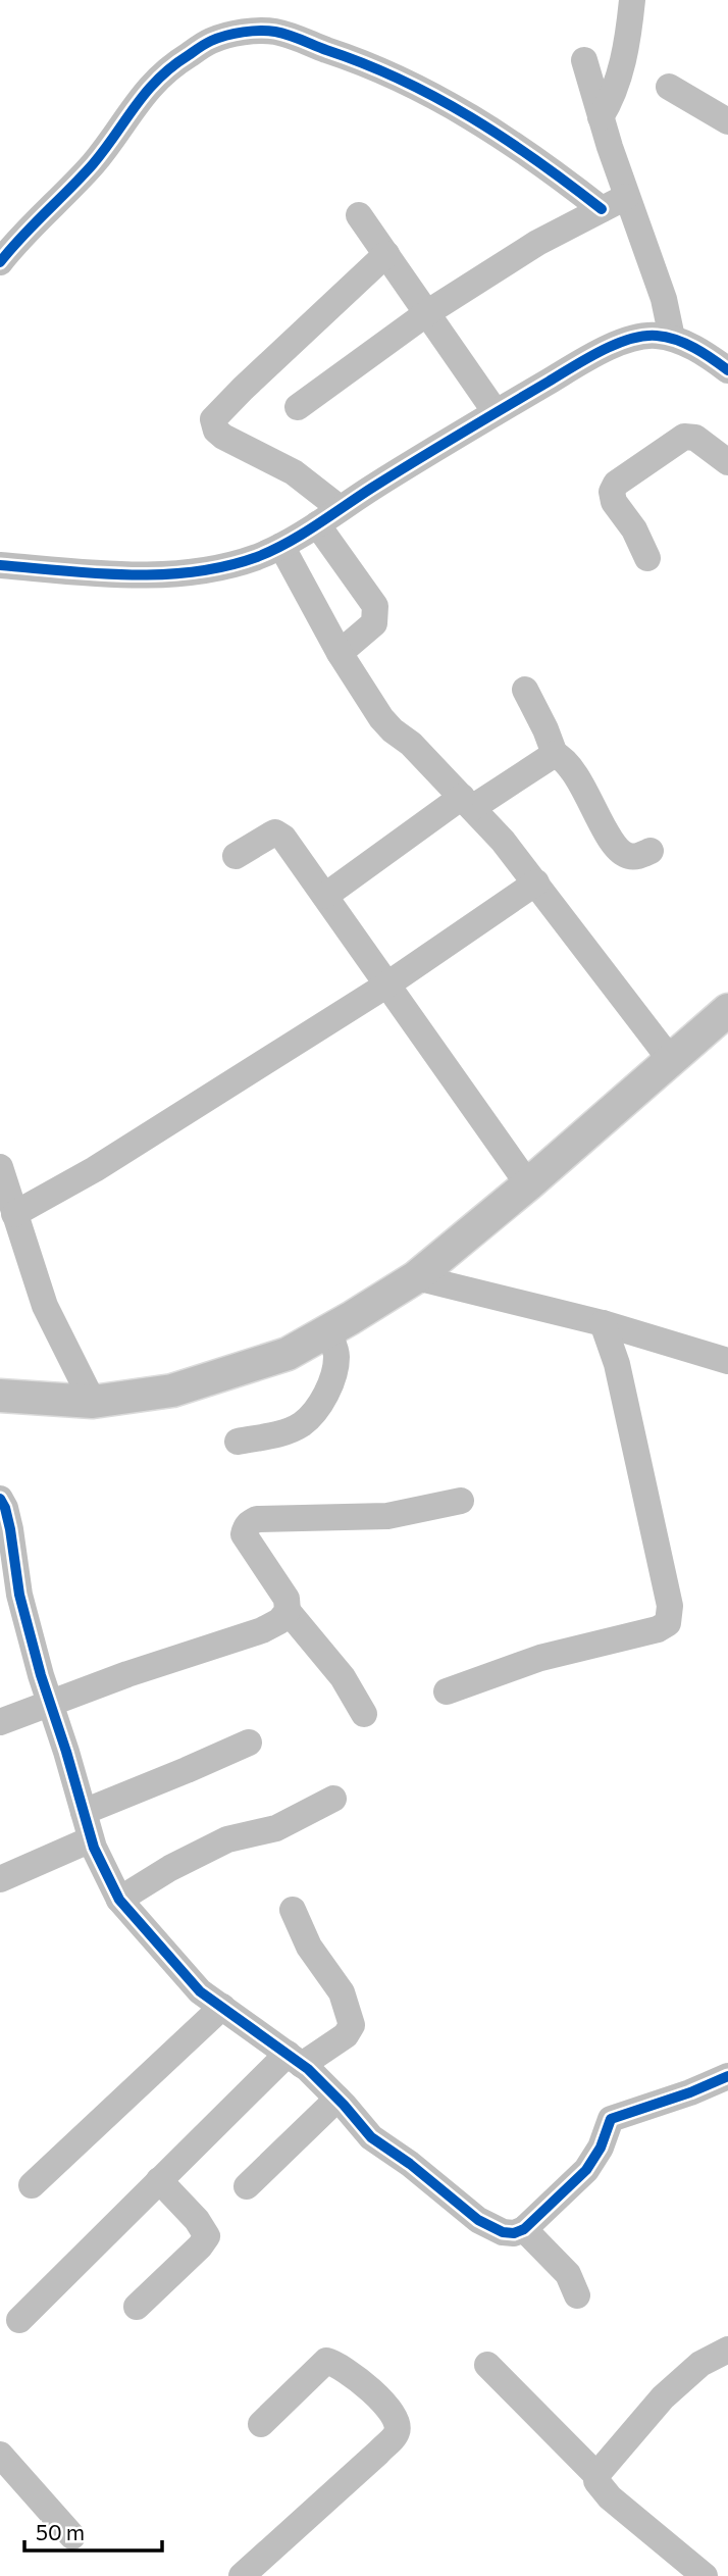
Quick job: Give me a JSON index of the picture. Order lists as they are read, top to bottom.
{
  "scale_bar": "50 m"
}
